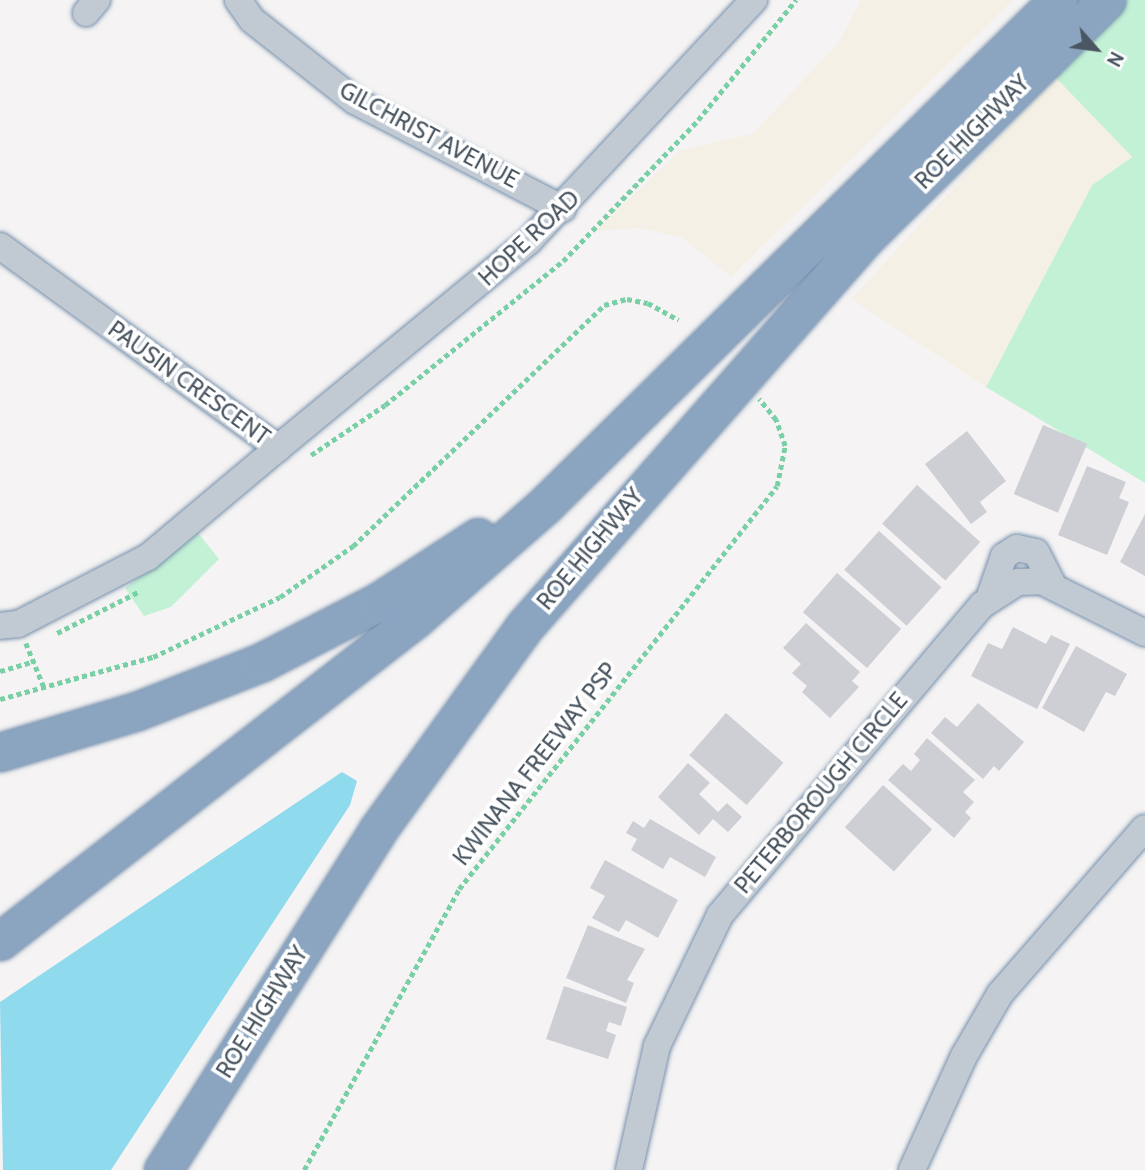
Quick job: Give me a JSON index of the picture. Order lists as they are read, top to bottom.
{
  "streets": {
    "highway": ["ROE HIGHWAY"],
    "street": [
      "GILCHRIST AVENUE",
      "HOPE ROAD",
      "PAUSIN CRESCENT",
      "PETERBOROUGH CIRCLE"
    ],
    "path": ["KWINANA FREEWAY PSP"]
  },
  "crossings": [
    ["GILCHRIST AVENUE", "HOPE ROAD"],
    ["HOPE ROAD", "PAUSIN CRESCENT"]
  ],
  "north": "bottom right"
}
